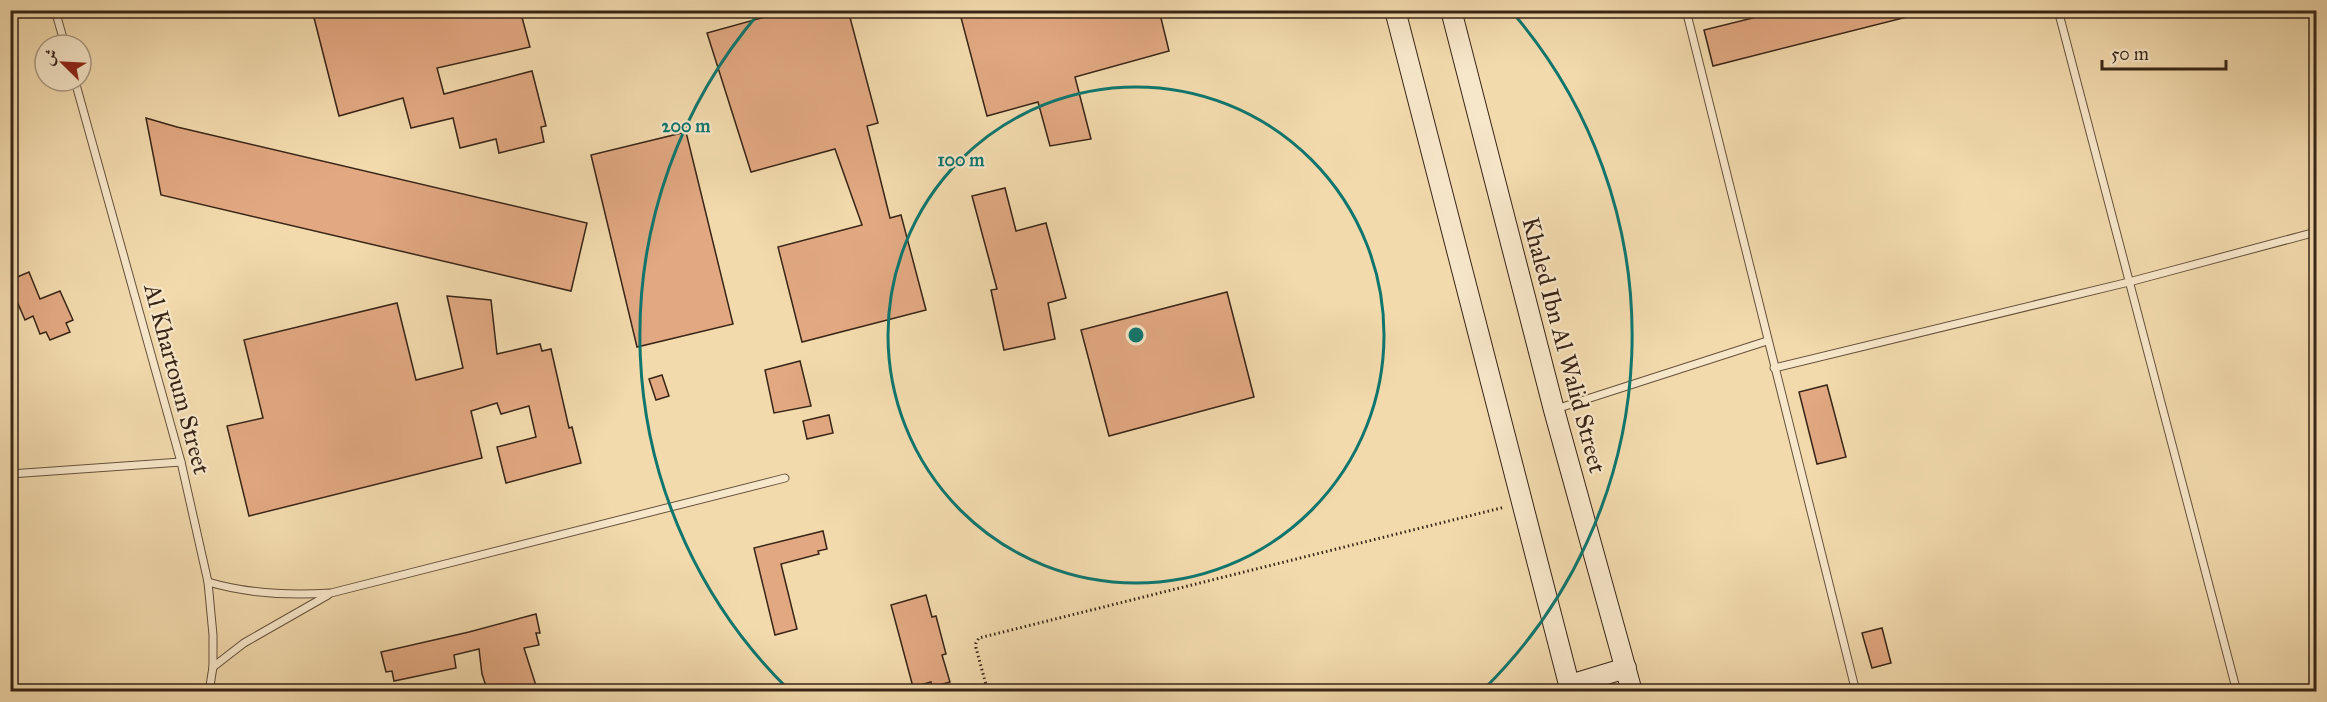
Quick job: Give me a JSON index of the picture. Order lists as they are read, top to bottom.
{
  "streets": {
    "main road": ["Khaled Ibn Al Walid Street"],
    "lane": ["Al Khartoum Street"]
  },
  "scale_bar": "50 m",
  "north": "top left",
  "rings": ["200 m", "100 m"]
}
